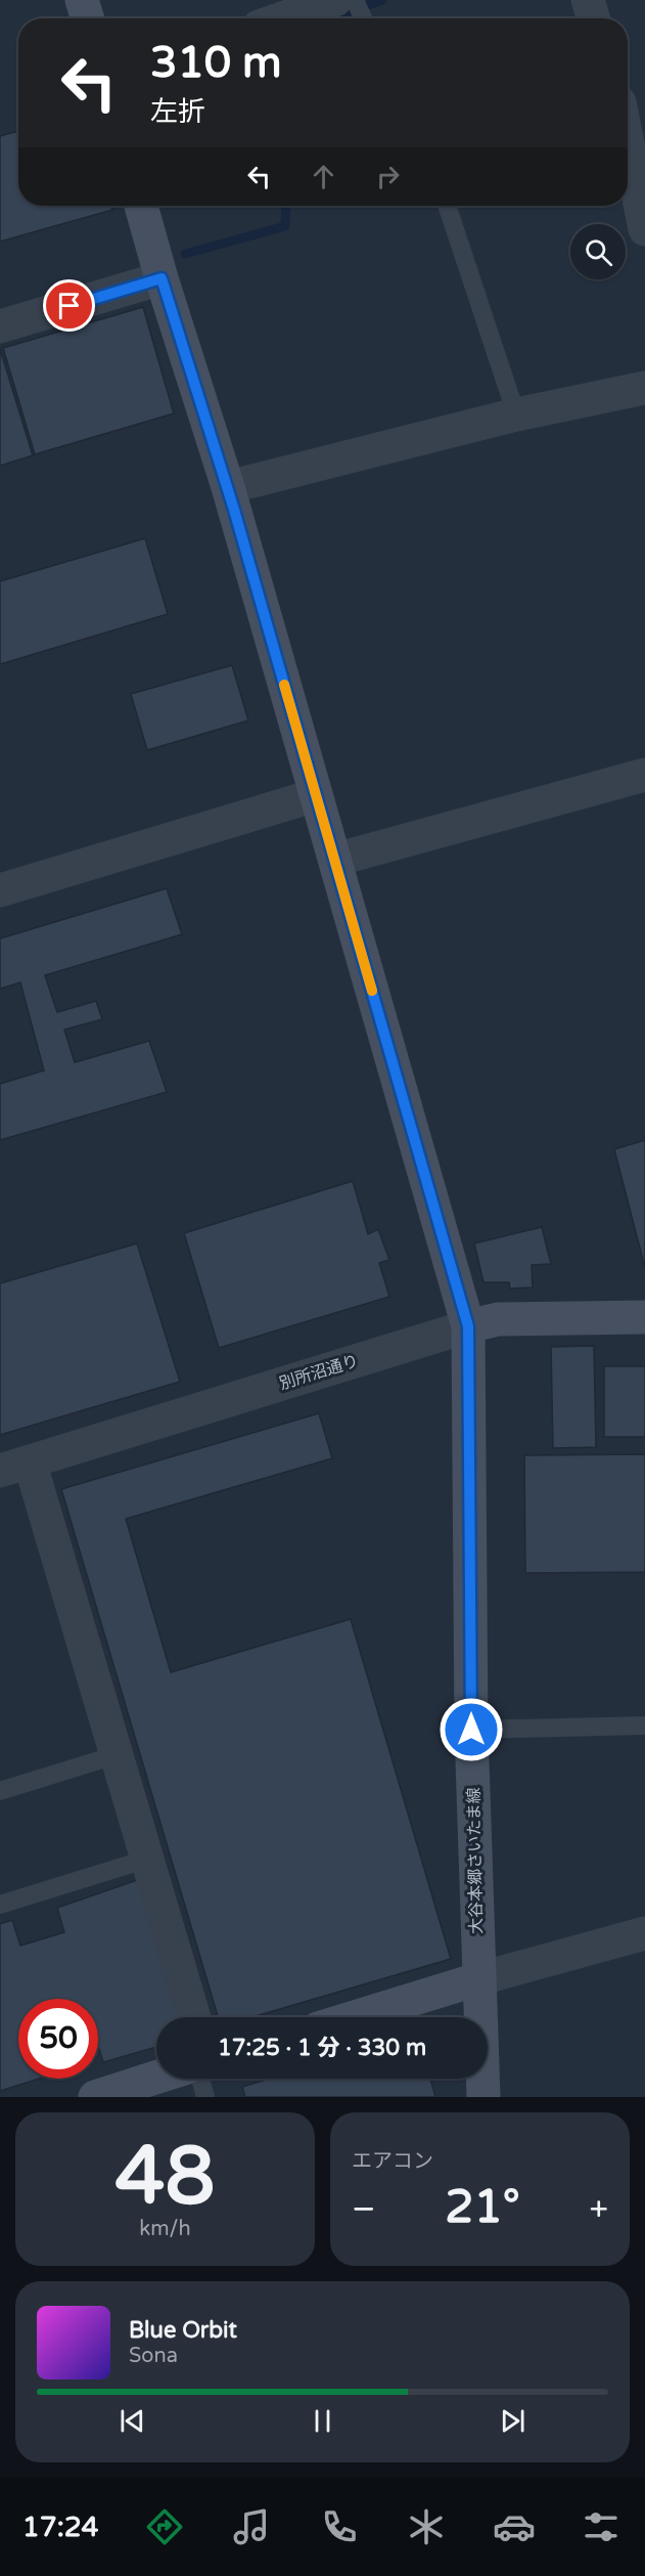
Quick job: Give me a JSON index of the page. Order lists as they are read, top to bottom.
{
  "streets": {
    "main road": ["別所沼通り", "大谷本郷さいたま線"]
  },
  "crossings": [
    ["別所沼通り", "大谷本郷さいたま線"]
  ],
  "page": {
    "turn": ["310 m", "左折"],
    "limit": "50",
    "trip": "17:25 · 1 分 · 330 m",
    "tile": [
      ["48", "km/h"],
      "エアコン"
    ],
    "heat": ["−", "21°", "+"],
    "song": ["Blue Orbit", "Sona"],
    "tabs": "17:24"
  }
}
